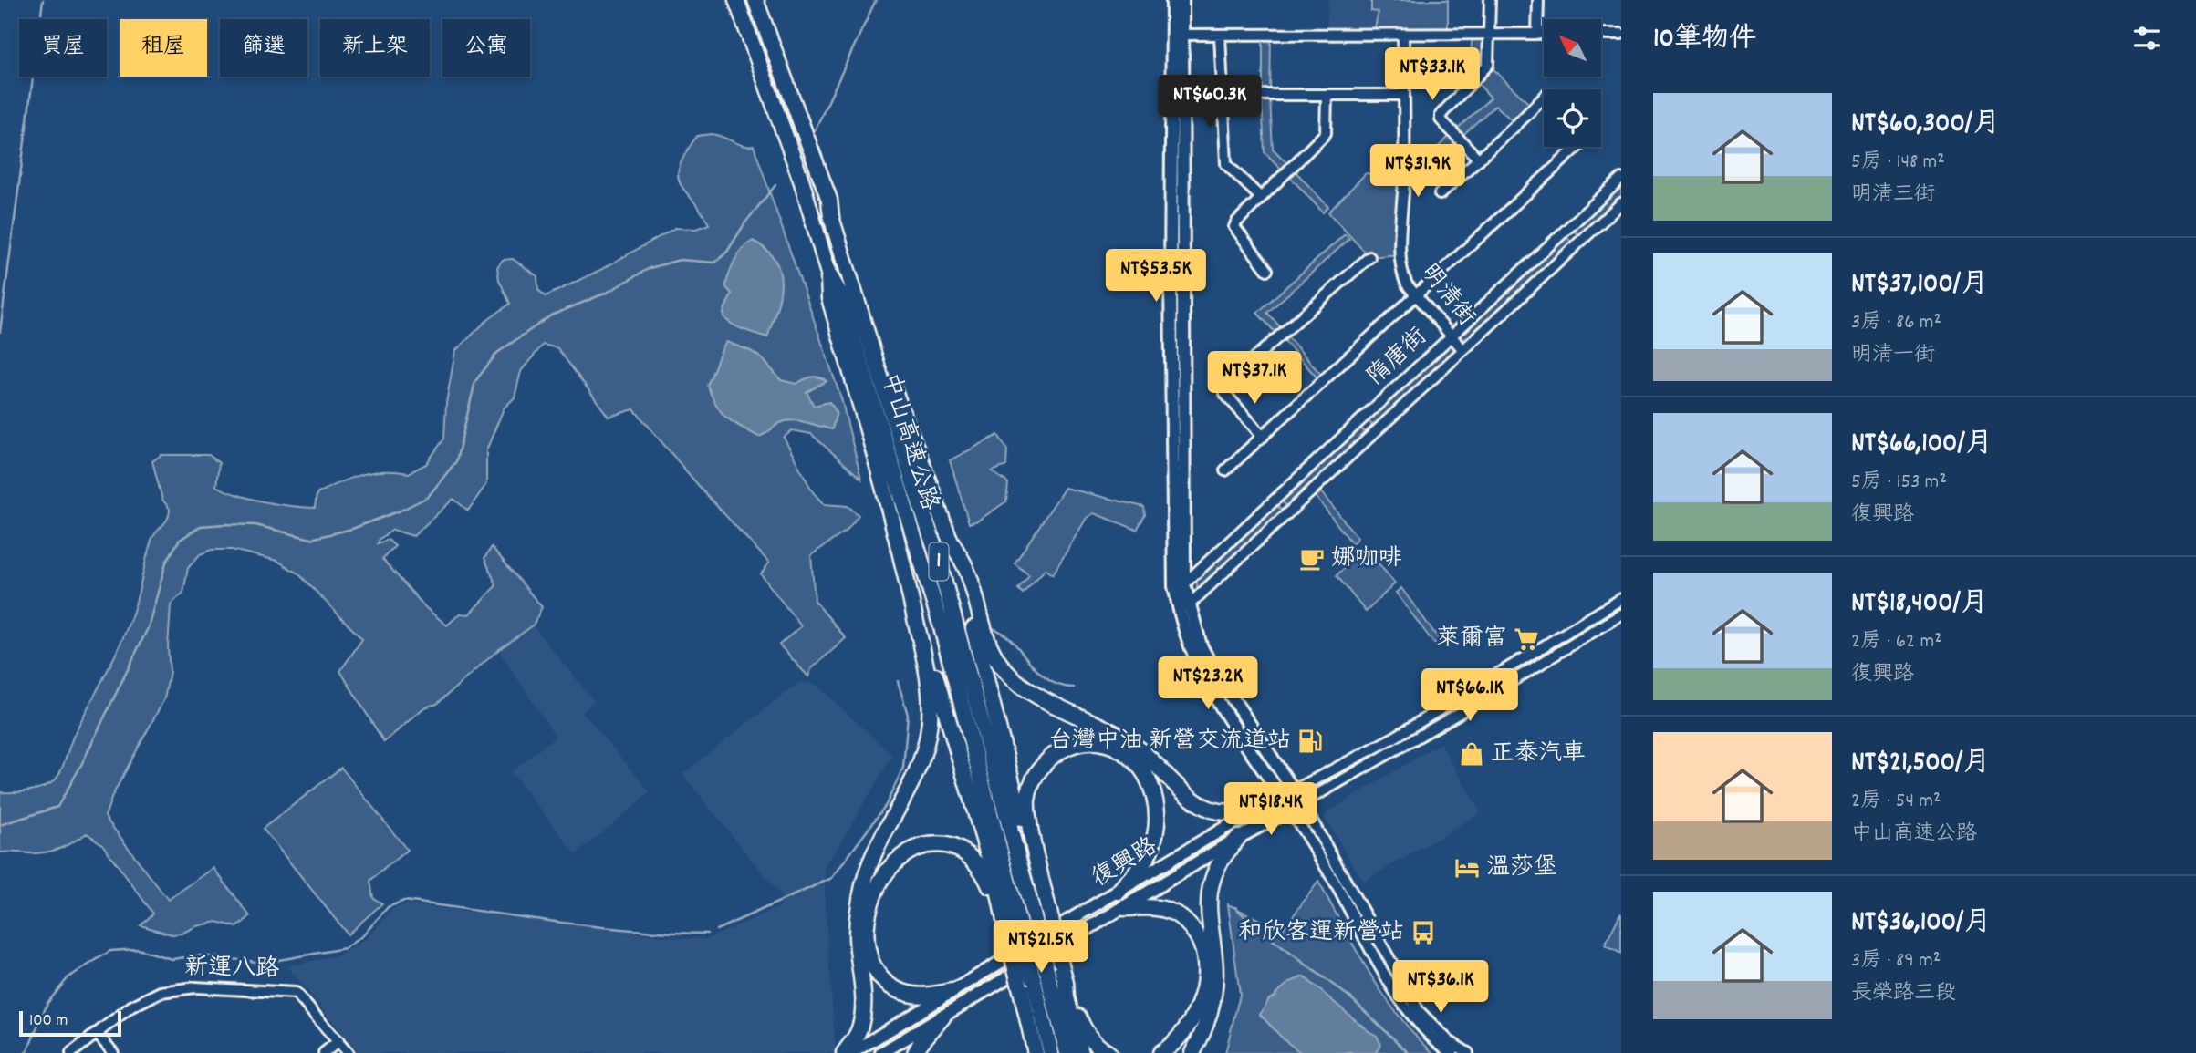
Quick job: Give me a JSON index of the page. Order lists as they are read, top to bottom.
{
  "streets": {
    "highway": ["中山高速公路", "1"],
    "main road": ["復興路"],
    "street": ["明清街", "隋唐街", "新運八路"]
  },
  "crossings": [
    ["明清街", "隋唐街"]
  ],
  "places": {
    "cafe": ["娜咖啡"],
    "supermarket": ["萊爾富"],
    "fuel station": ["台灣中油 新營交流道站"],
    "shop": ["正泰汽車"],
    "hotel": ["溫莎堡"],
    "bus stop": ["和欣客運新營站"]
  },
  "scale_bar": "100 m",
  "north": "top left",
  "page": {
    "heading": "10筆物件",
    "chip": [
      "買屋",
      "租屋",
      "篩選",
      "新上架",
      "公寓"
    ],
    "price": [
      "NT$33.1K",
      "NT$60.3K",
      "NT$31.9K",
      "NT$53.5K",
      "NT$37.1K",
      "NT$23.2K",
      "NT$66.1K",
      "NT$18.4K",
      "NT$21.5K",
      "NT$36.1K"
    ],
    "list": [
      {
        "name": "NT$60,300/月",
        "note": "5房 · 148 m² · 明清三街"
      },
      {
        "name": "NT$37,100/月",
        "note": "3房 · 86 m² · 明清一街"
      },
      {
        "name": "NT$66,100/月",
        "note": "5房 · 153 m² · 復興路"
      },
      {
        "name": "NT$18,400/月",
        "note": "2房 · 62 m² · 復興路"
      },
      {
        "name": "NT$21,500/月",
        "note": "2房 · 54 m² · 中山高速公路"
      },
      {
        "name": "NT$36,100/月",
        "note": "3房 · 89 m² · 長榮路三段"
      }
    ],
    "scale": "100 m"
  }
}
